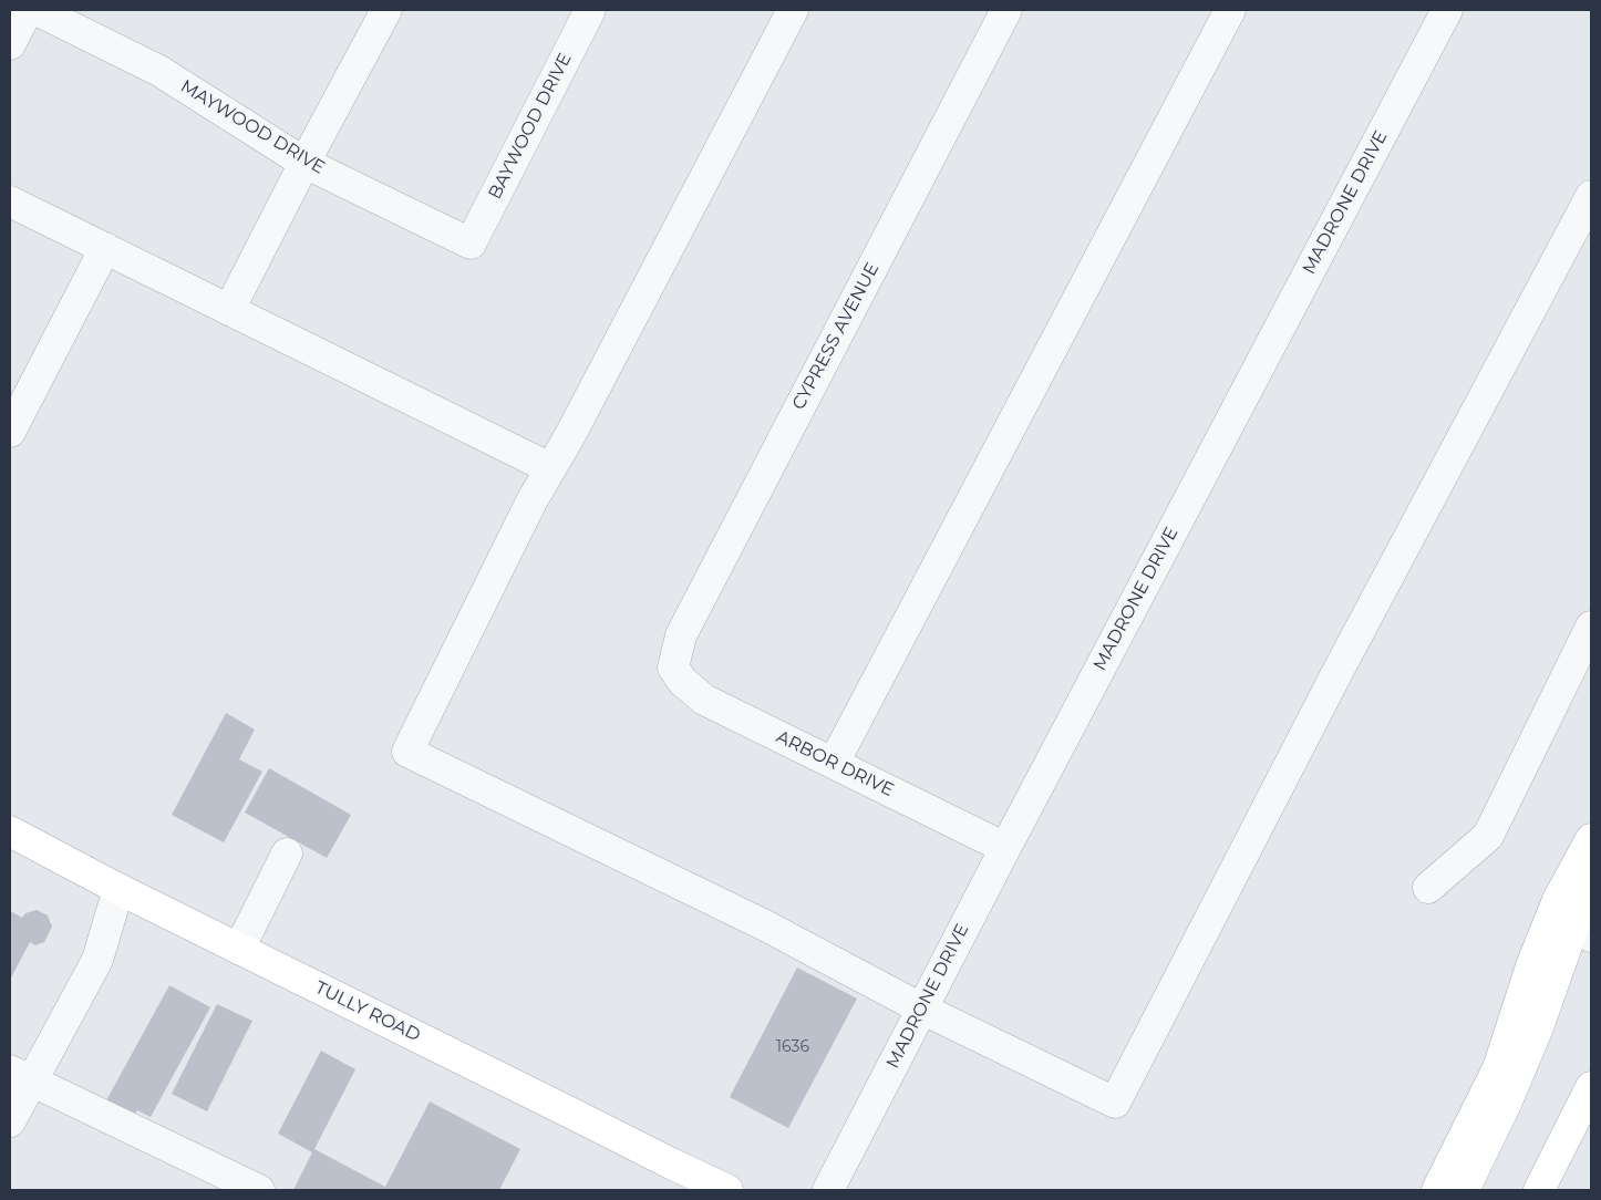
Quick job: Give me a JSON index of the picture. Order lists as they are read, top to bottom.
{
  "streets": {
    "main road": ["TULLY ROAD"],
    "street": [
      "BAYWOOD DRIVE",
      "MAYWOOD DRIVE",
      "MADRONE DRIVE",
      "CYPRESS AVENUE",
      "ARBOR DRIVE"
    ]
  },
  "crossings": [
    ["BAYWOOD DRIVE", "MAYWOOD DRIVE"],
    ["MADRONE DRIVE", "ARBOR DRIVE"],
    ["CYPRESS AVENUE", "ARBOR DRIVE"]
  ],
  "house_numbers": ["1636"]
}
